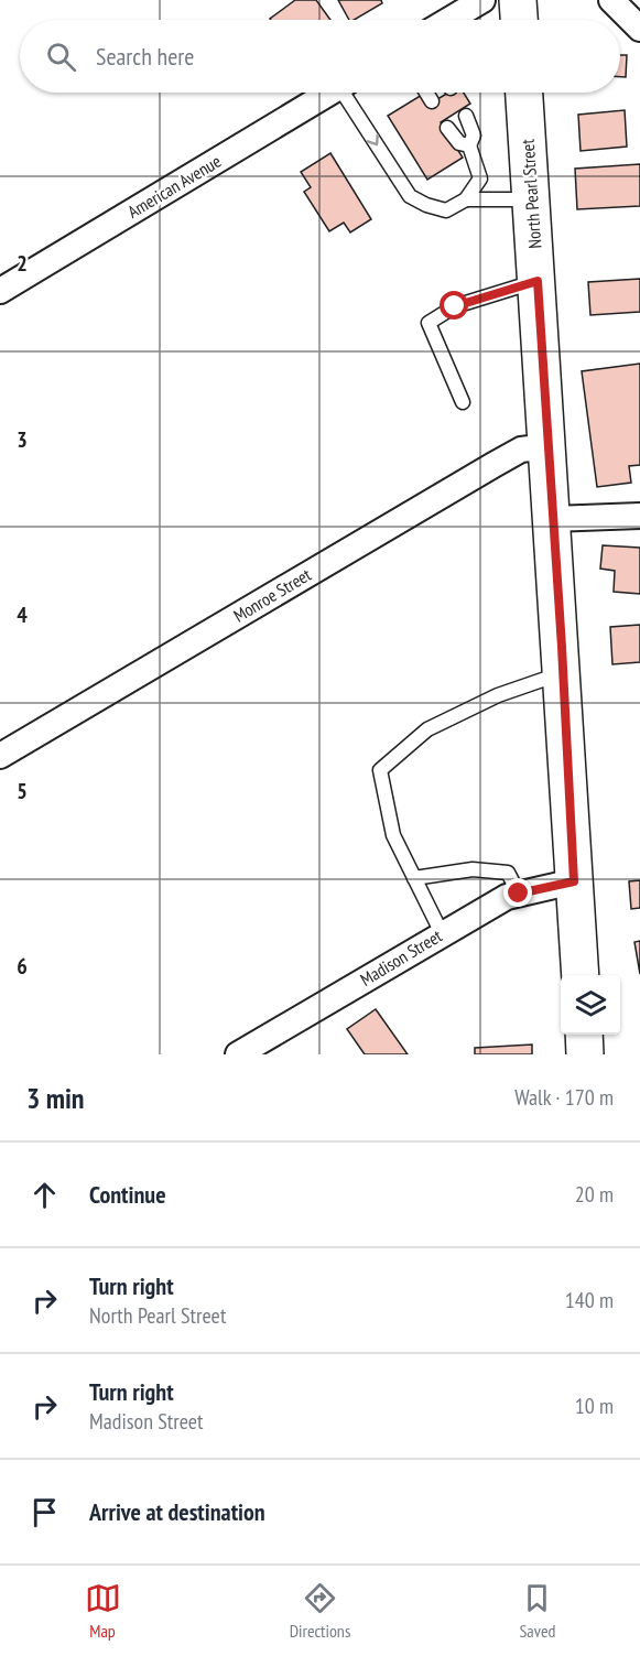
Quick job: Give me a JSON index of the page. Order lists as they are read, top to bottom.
{
  "streets": {
    "main road": ["North Pearl Street"],
    "street": ["American Avenue", "Monroe Street", "Madison Street"]
  },
  "crossings": [
    ["North Pearl Street", "Monroe Street"],
    ["North Pearl Street", "Madison Street"]
  ],
  "page": {
    "search": "Search here",
    "heading": ["3 min", "Walk · 170 m"],
    "list": [
      ["Continue", "20 m"],
      ["Turn right", "North Pearl Street", "140 m"],
      ["Turn right", "Madison Street", "10 m"],
      "Arrive at destination"
    ],
    "nav": ["Map", "Directions", "Saved"]
  },
  "grid": {
    "rows": [
      "2",
      "3",
      "4",
      "5",
      "6"
    ]
  }
}
